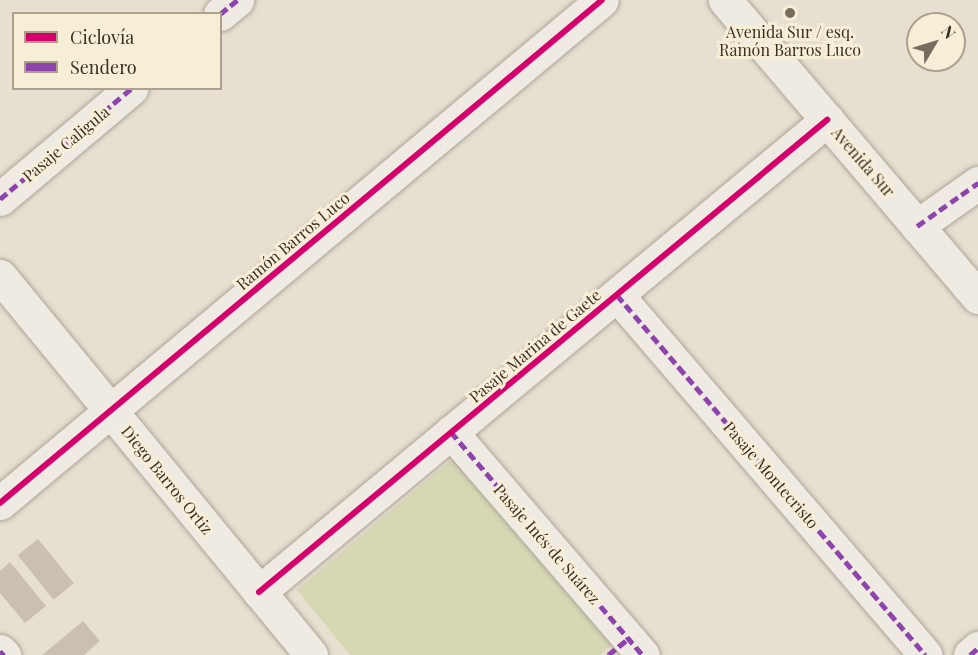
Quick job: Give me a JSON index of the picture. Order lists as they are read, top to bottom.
{
  "streets": {
    "street": [
      "Pasaje Caligula",
      "Avenida Sur",
      "Ramón Barros Luco",
      "Pasaje Marina de Gaete",
      "Pasaje Montecristo",
      "Diego Barros Ortiz",
      "Pasaje Inés de Suárez"
    ]
  },
  "crossings": [
    ["Avenida Sur", "Pasaje Marina de Gaete"],
    ["Ramón Barros Luco", "Diego Barros Ortiz"],
    ["Pasaje Marina de Gaete", "Pasaje Montecristo"],
    ["Pasaje Marina de Gaete", "Diego Barros Ortiz"],
    ["Pasaje Marina de Gaete", "Pasaje Inés de Suárez"]
  ],
  "places": ["Avenida Sur / esq. Ramón Barros Luco"],
  "legend": ["Ciclovía", "Sendero"],
  "north": "top right"
}
